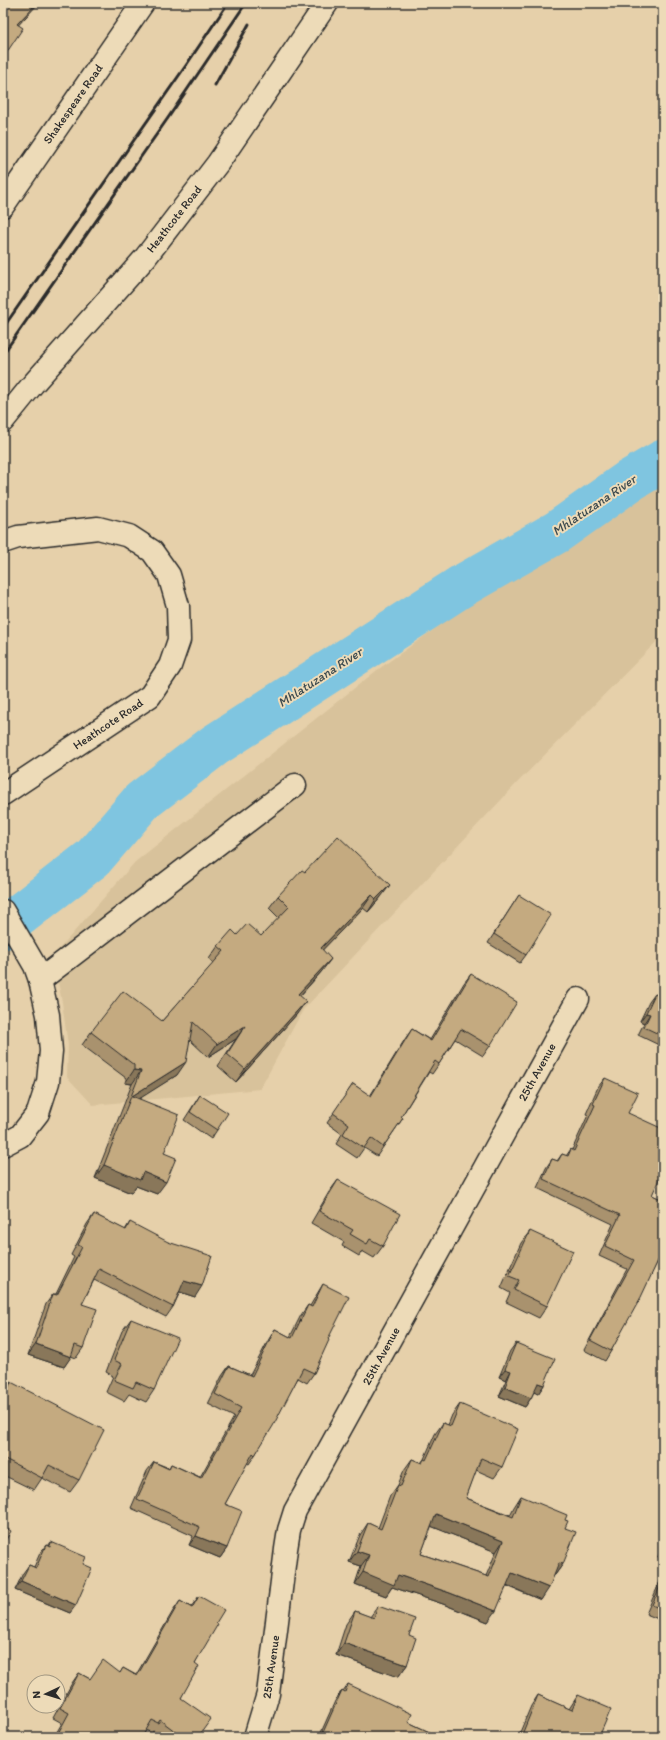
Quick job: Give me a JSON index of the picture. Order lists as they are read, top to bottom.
{
  "streets": {
    "street": ["Shakespeare Road", "Heathcote Road", "25th Avenue"]
  },
  "water": ["Mhlatuzana River"],
  "north": "left"
}
